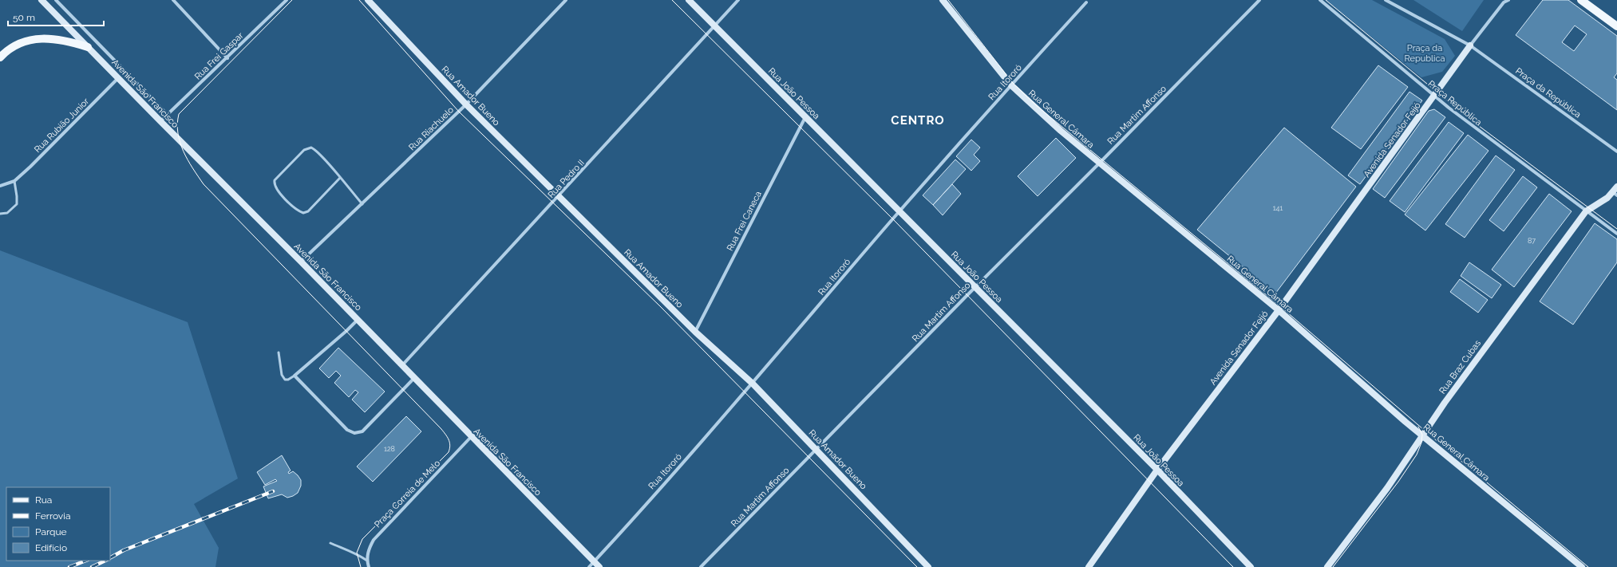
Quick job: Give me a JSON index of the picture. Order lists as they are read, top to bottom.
{
  "streets": {
    "street": [
      "Rua Frei Gaspar",
      "Rua Itororó",
      "Praça da República",
      "Avenida São Francisco",
      "Rua João Pessoa",
      "Rua Amador Bueno",
      "Praça República",
      "Rua Martim Affonso",
      "Rua General Câmara",
      "Rua Rubião Junior",
      "Rua Riachuelo",
      "Avenida Senador Feijó",
      "Rua Pedro II",
      "Rua Frei Caneca",
      "Rua Braz Cubas",
      "Praça Correia de Melo"
    ]
  },
  "crossings": [
    ["Rua Frei Gaspar", "Avenida São Francisco"],
    ["Rua Itororó", "Avenida São Francisco"],
    ["Rua Itororó", "Rua João Pessoa"],
    ["Rua Itororó", "Rua Amador Bueno"],
    ["Rua Itororó", "Rua General Câmara"],
    ["Praça da República", "Avenida Senador Feijó"],
    ["Avenida São Francisco", "Rua Rubião Junior"],
    ["Avenida São Francisco", "Rua Riachuelo"],
    ["Avenida São Francisco", "Rua Pedro II"],
    ["Avenida São Francisco", "Praça Correia de Melo"],
    ["Rua João Pessoa", "Rua Martim Affonso"],
    ["Rua João Pessoa", "Avenida Senador Feijó"],
    ["Rua João Pessoa", "Rua Pedro II"],
    ["Rua João Pessoa", "Rua Frei Caneca"],
    ["Rua Amador Bueno", "Rua Martim Affonso"],
    ["Rua Amador Bueno", "Rua Riachuelo"],
    ["Rua Amador Bueno", "Rua Pedro II"],
    ["Rua Amador Bueno", "Rua Frei Caneca"],
    ["Praça República", "Avenida Senador Feijó"],
    ["Praça República", "Rua Braz Cubas"],
    ["Rua Martim Affonso", "Rua General Câmara"],
    ["Rua General Câmara", "Avenida Senador Feijó"],
    ["Rua General Câmara", "Rua Braz Cubas"]
  ],
  "districts": ["CENTRO"],
  "parks": ["Praça da Republica"],
  "house_numbers": ["141", "87", "128"],
  "legend": [
    "Rua",
    "Ferrovia",
    "Parque",
    "Edifício"
  ],
  "scale_bar": "50 m"
}
